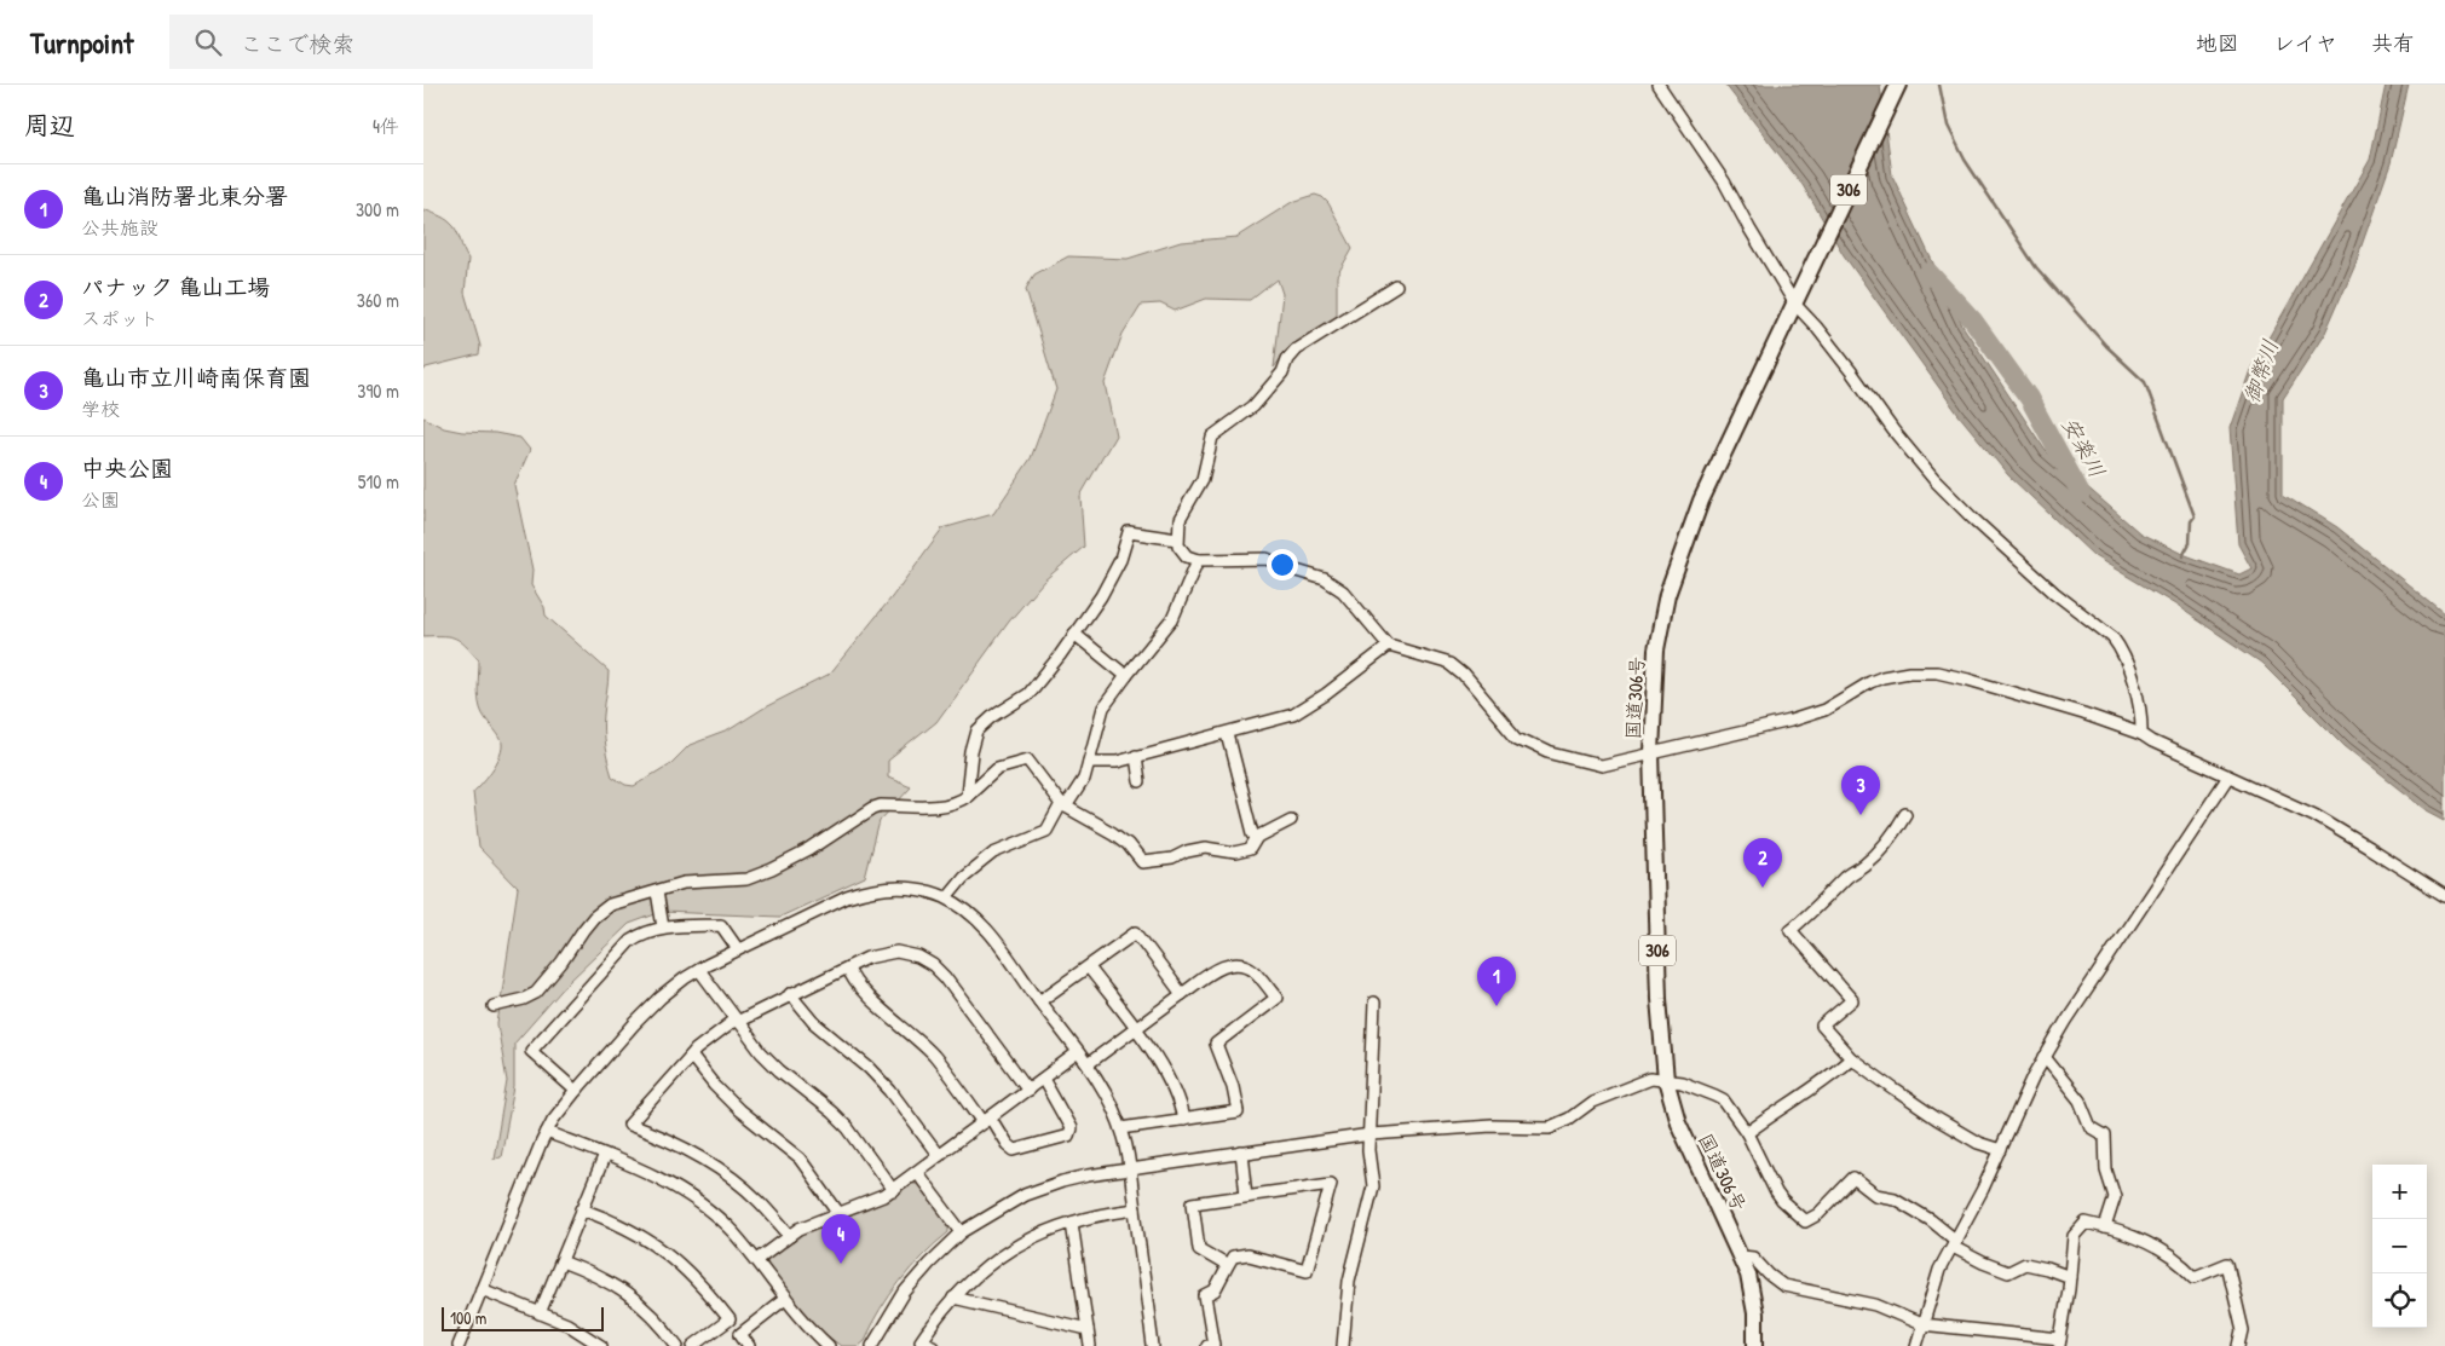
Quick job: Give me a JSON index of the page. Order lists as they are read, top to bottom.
{
  "streets": {
    "highway": ["306", "国道306号"]
  },
  "water": ["御幣川", "安楽川"],
  "scale_bar": "100 m",
  "page": {
    "header": "Turnpoint",
    "search": "ここで検索",
    "nav": ["地図", "レイヤ", "共有"],
    "heading": ["周辺", "4件"],
    "list": [
      {
        "mark": "1",
        "name": "亀山消防署北東分署",
        "note": "公共施設",
        "value": "300 m"
      },
      {
        "mark": "2",
        "name": "パナック 亀山工場",
        "note": "スポット",
        "value": "360 m"
      },
      {
        "mark": "3",
        "name": "亀山市立川崎南保育園",
        "note": "学校",
        "value": "390 m"
      },
      {
        "mark": "4",
        "name": "中央公園",
        "note": "公園",
        "value": "510 m"
      }
    ],
    "pins": [
      "3",
      "2",
      "1",
      "4"
    ],
    "map_buttons": ["+", "−"],
    "scale": "100 m"
  }
}
